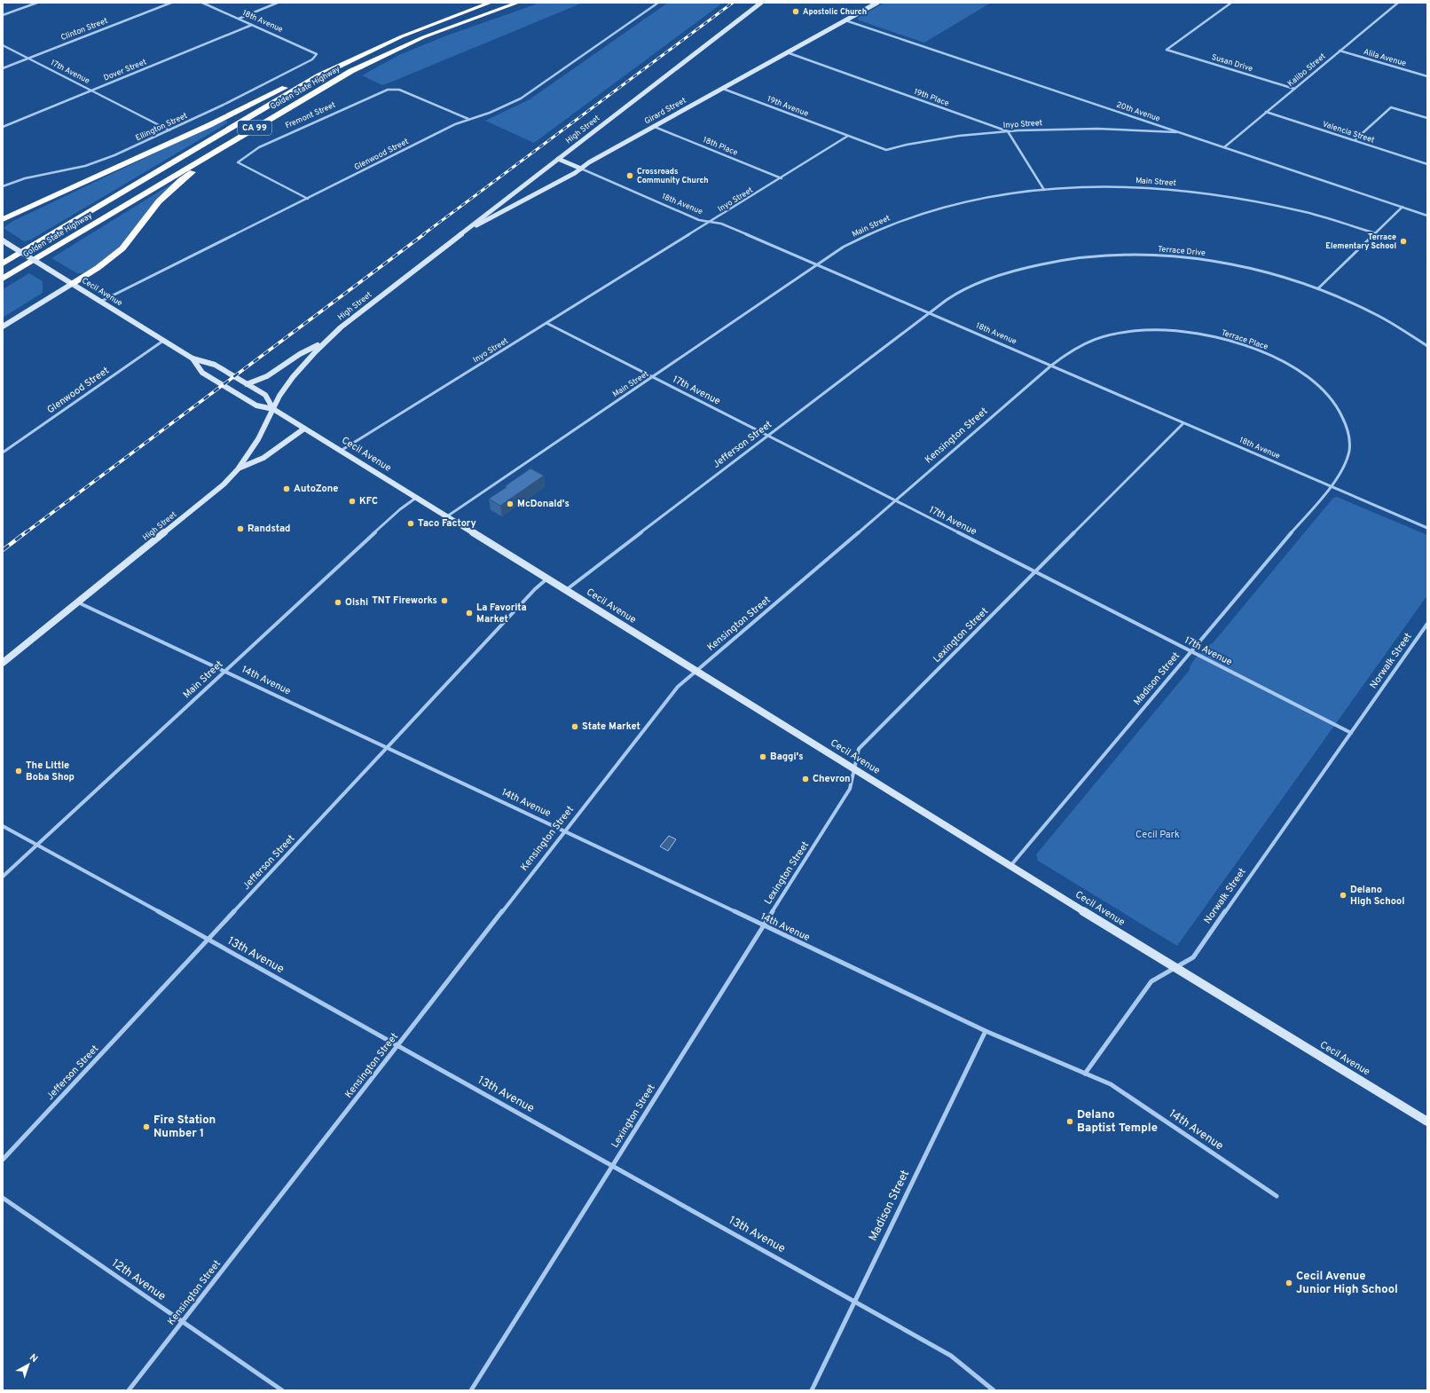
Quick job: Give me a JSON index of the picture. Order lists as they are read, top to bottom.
{
  "streets": {
    "highway": ["Golden State Highway", "CA 99"],
    "main road": [
      "18th Avenue",
      "Girard Street",
      "High Street",
      "Cecil Avenue"
    ],
    "street": [
      "Clinton Street",
      "Alila Avenue",
      "Susan Drive",
      "Dover Street",
      "Kalibo Street",
      "17th Avenue",
      "19th Place",
      "19th Avenue",
      "20th Avenue",
      "Fremont Street",
      "Inyo Street",
      "Ellington Street",
      "Valencia Street",
      "18th Place",
      "Glenwood Street",
      "Main Street",
      "Terrace Drive",
      "Terrace Place",
      "Kensington Street",
      "Jefferson Street",
      "Lexington Street",
      "Norwalk Street",
      "Madison Street",
      "14th Avenue",
      "13th Avenue",
      "12th Avenue"
    ]
  },
  "crossings": [
    ["18th Avenue", "Dover Street"],
    ["18th Avenue", "Girard Street"],
    ["18th Avenue", "Inyo Street"],
    ["18th Avenue", "Ellington Street"],
    ["18th Avenue", "High Street"],
    ["18th Avenue", "Main Street"],
    ["18th Avenue", "Terrace Drive"],
    ["18th Avenue", "Terrace Place"],
    ["18th Avenue", "Kensington Street"],
    ["18th Avenue", "Jefferson Street"],
    ["18th Avenue", "Lexington Street"],
    ["18th Avenue", "Madison Street"],
    ["Clinton Street", "17th Avenue"],
    ["Alila Avenue", "Kalibo Street"],
    ["Susan Drive", "Kalibo Street"],
    ["Dover Street", "17th Avenue"],
    ["Kalibo Street", "20th Avenue"],
    ["Kalibo Street", "Valencia Street"],
    ["17th Avenue", "Inyo Street"],
    ["17th Avenue", "Ellington Street"],
    ["17th Avenue", "Main Street"],
    ["17th Avenue", "Kensington Street"],
    ["17th Avenue", "Jefferson Street"],
    ["17th Avenue", "Lexington Street"],
    ["17th Avenue", "Norwalk Street"],
    ["17th Avenue", "Madison Street"],
    ["19th Place", "Girard Street"],
    ["19th Place", "Inyo Street"],
    ["19th Avenue", "Girard Street"],
    ["19th Avenue", "Inyo Street"],
    ["Girard Street", "20th Avenue"],
    ["Girard Street", "High Street"],
    ["Girard Street", "18th Place"],
    ["20th Avenue", "Inyo Street"],
    ["Fremont Street", "Glenwood Street"],
    ["Inyo Street", "18th Place"],
    ["Inyo Street", "Cecil Avenue"],
    ["High Street", "Cecil Avenue"],
    ["High Street", "14th Avenue"],
    ["Glenwood Street", "Cecil Avenue"],
    ["Main Street", "Cecil Avenue"],
    ["Main Street", "14th Avenue"],
    ["Main Street", "13th Avenue"],
    ["Terrace Drive", "Jefferson Street"],
    ["Cecil Avenue", "Kensington Street"],
    ["Cecil Avenue", "Jefferson Street"],
    ["Cecil Avenue", "Lexington Street"],
    ["Cecil Avenue", "Norwalk Street"],
    ["Cecil Avenue", "Madison Street"],
    ["Terrace Place", "Kensington Street"],
    ["Terrace Place", "Madison Street"],
    ["Kensington Street", "14th Avenue"],
    ["Kensington Street", "13th Avenue"],
    ["Kensington Street", "12th Avenue"],
    ["Jefferson Street", "14th Avenue"],
    ["Jefferson Street", "13th Avenue"],
    ["Lexington Street", "14th Avenue"],
    ["Lexington Street", "13th Avenue"],
    ["Norwalk Street", "14th Avenue"],
    ["Madison Street", "14th Avenue"],
    ["Madison Street", "13th Avenue"]
  ],
  "parks": ["Cecil Park"],
  "places": [
    "Apostolic Church",
    "Crossroads Community Church",
    "Terrace Elementary School",
    "AutoZone",
    "KFC",
    "McDonald's",
    "Taco Factory",
    "Randstad",
    "TNT Fireworks",
    "Oishi",
    "La Favorita Market",
    "State Market",
    "Baggi's",
    "The Little Boba Shop",
    "Chevron",
    "Delano High School",
    "Delano Baptist Temple",
    "Fire Station Number 1",
    "Cecil Avenue Junior High School"
  ],
  "north": "top right"
}
